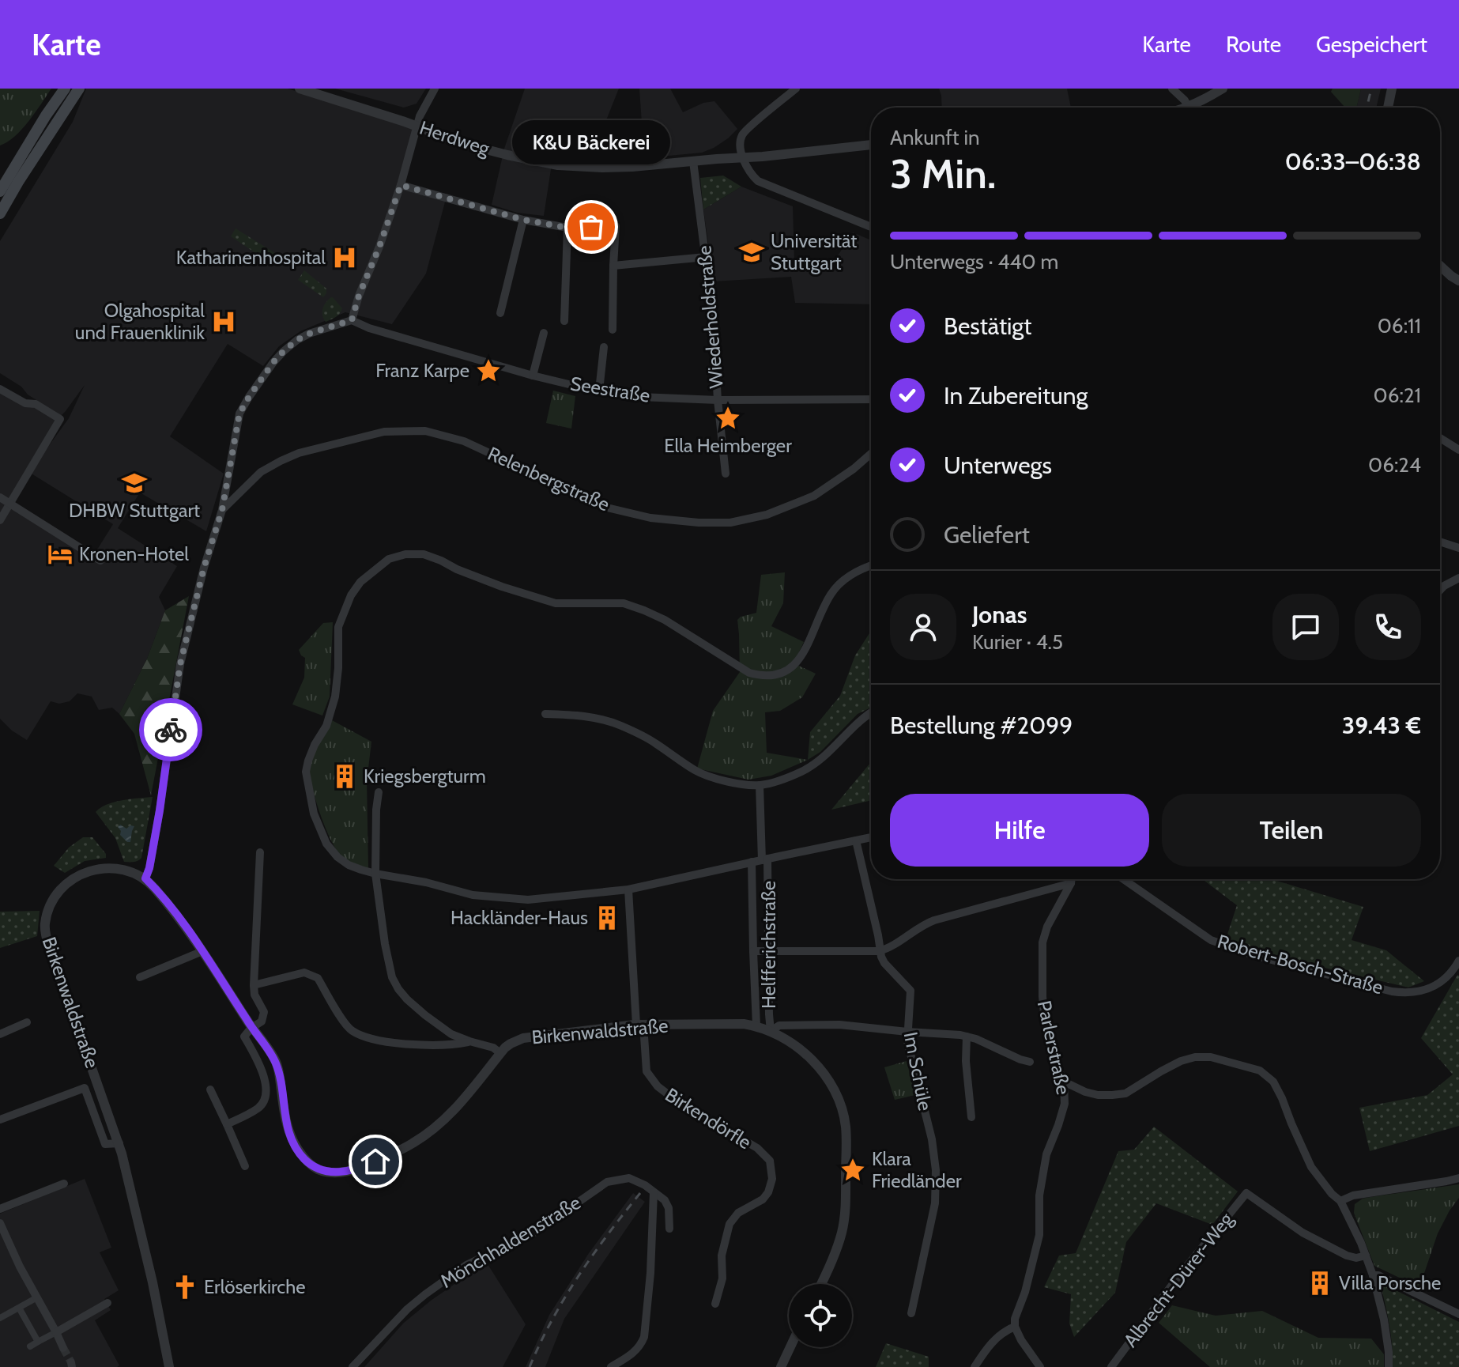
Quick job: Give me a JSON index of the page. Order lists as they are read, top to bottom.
{
  "streets": {
    "street": [
      "Herdweg",
      "Wiederholdstraße",
      "Seestraße",
      "Relenbergstraße",
      "Helfferichstraße",
      "Robert-Bosch-Straße",
      "Birkenwaldstraße",
      "Parlerstraße",
      "Im Schüle",
      "Birkendörfle",
      "Mönchhaldenstraße",
      "Albrecht-Dürer-Weg"
    ]
  },
  "crossings": [
    ["Herdweg", "Wiederholdstraße"],
    ["Wiederholdstraße", "Seestraße"],
    ["Helfferichstraße", "Birkenwaldstraße"],
    ["Birkenwaldstraße", "Birkendörfle"]
  ],
  "places": {
    "other": ["K&U Bäckerei"],
    "school or university": ["Universität Stuttgart", "DHBW Stuttgart"],
    "hospital": ["Katharinenhospital", "Olgahospital und Frauenklinik"],
    "place": ["Franz Karpe", "Ella Heimberger", "Klara Friedländer"],
    "hotel": ["Kronen-Hotel"],
    "building": ["Kriegsbergturm", "Hackländer-Haus", "Villa Porsche"],
    "church": ["Erlöserkirche"]
  },
  "page": {
    "header": "Karte",
    "nav": ["Karte", "Route", "Gespeichert"],
    "heading": ["3 Min.", "Ankunft in", "06:33–06:38"],
    "panel": [
      "Jonas",
      "Kurier · 4.5",
      "Bestellung #2099",
      "39.43 €"
    ],
    "bubble": "K&U Bäckerei",
    "bar": "Unterwegs · 440 m",
    "list": [
      ["Bestätigt", "06:11"],
      ["In Zubereitung", "06:21"],
      ["Unterwegs", "06:24"],
      "Geliefert"
    ],
    "buttons": ["Hilfe", "Teilen"]
  }
}
